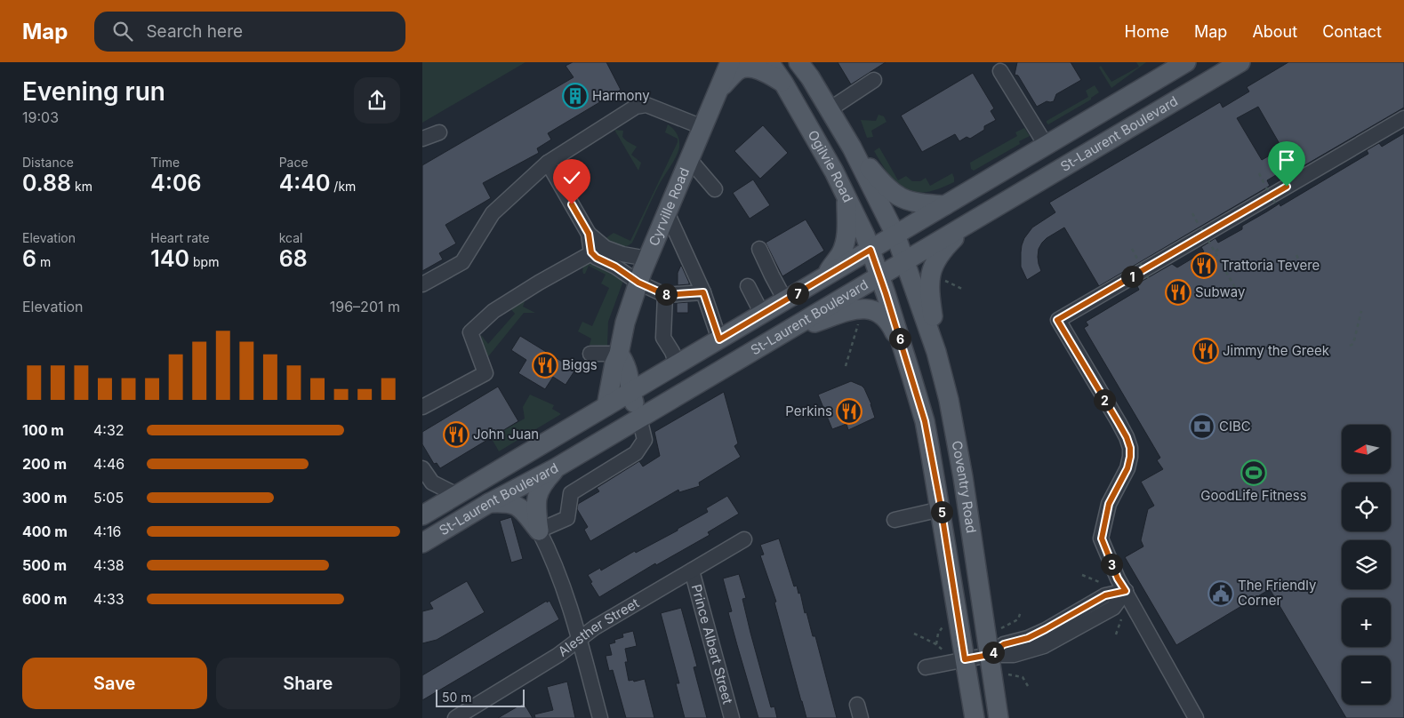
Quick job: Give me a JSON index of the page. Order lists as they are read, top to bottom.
{
  "streets": {
    "main road": [
      "St-Laurent Boulevard",
      "Ogilvie Road",
      "Cyrville Road",
      "Coventry Road"
    ],
    "street": ["Alesther Street", "Prince Albert Street"]
  },
  "crossings": [
    ["St-Laurent Boulevard", "Ogilvie Road"],
    ["St-Laurent Boulevard", "Cyrville Road"],
    ["St-Laurent Boulevard", "Coventry Road"],
    ["Ogilvie Road", "Coventry Road"],
    ["Alesther Street", "Prince Albert Street"]
  ],
  "places": {
    "building": ["Harmony"],
    "restaurant": [
      "Trattoria Tevere",
      "Subway",
      "Jimmy the Greek",
      "Biggs",
      "Perkins",
      "John Juan"
    ],
    "bank": ["CIBC"],
    "sports": ["GoodLife Fitness"],
    "public building": ["The Friendly Corner"]
  },
  "scale_bar": "50 m",
  "north": "left",
  "page": {
    "header": "Map",
    "search": "Search here",
    "nav": [
      "Home",
      "Map",
      "About",
      "Contact"
    ],
    "heading": ["Evening run", "19:03"],
    "stats": [
      ["Distance", "0.88 km"],
      ["Time", "4:06"],
      ["Pace", "4:40 /km"],
      ["Elevation", "6 m"],
      ["Heart rate", "140 bpm"],
      ["kcal", "68"]
    ],
    "pins": [
      "1",
      "7",
      "8",
      "6",
      "2",
      "5",
      "3",
      "4"
    ],
    "chart": ["Elevation", "196–201 m"],
    "list": [
      {
        "name": "100 m",
        "note": "4:32"
      },
      {
        "name": "200 m",
        "note": "4:46"
      },
      {
        "name": "300 m",
        "note": "5:05"
      },
      {
        "name": "400 m",
        "note": "4:16"
      },
      {
        "name": "500 m",
        "note": "4:38"
      },
      {
        "name": "600 m",
        "note": "4:33"
      }
    ],
    "map_buttons": ["+", "−"],
    "buttons": ["Save", "Share"],
    "scale": "50 m"
  }
}
